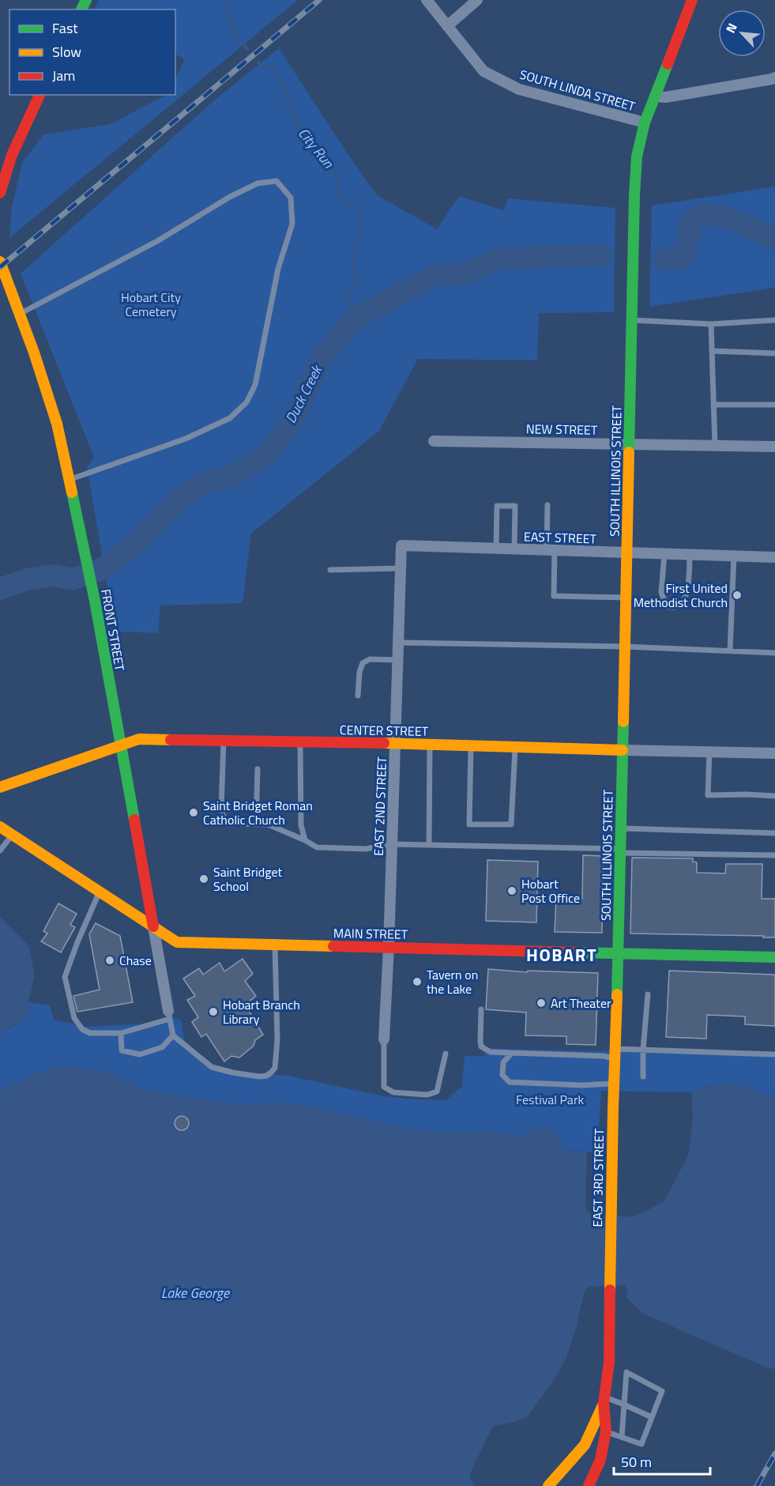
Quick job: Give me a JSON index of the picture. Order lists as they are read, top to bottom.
{
  "streets": {
    "street": [
      "SOUTH LINDA STREET",
      "NEW STREET",
      "SOUTH ILLINOIS STREET",
      "EAST STREET",
      "FRONT STREET",
      "CENTER STREET",
      "EAST 2ND STREET",
      "MAIN STREET",
      "EAST 3RD STREET"
    ]
  },
  "crossings": [
    ["SOUTH LINDA STREET", "SOUTH ILLINOIS STREET"],
    ["NEW STREET", "SOUTH ILLINOIS STREET"],
    ["SOUTH ILLINOIS STREET", "EAST STREET"],
    ["SOUTH ILLINOIS STREET", "CENTER STREET"],
    ["SOUTH ILLINOIS STREET", "MAIN STREET"],
    ["SOUTH ILLINOIS STREET", "EAST 3RD STREET"],
    ["EAST STREET", "EAST 2ND STREET"],
    ["FRONT STREET", "CENTER STREET"],
    ["FRONT STREET", "MAIN STREET"],
    ["CENTER STREET", "EAST 2ND STREET"],
    ["EAST 2ND STREET", "MAIN STREET"],
    ["MAIN STREET", "EAST 3RD STREET"]
  ],
  "districts": ["HOBART"],
  "water": ["City Run", "Duck Creek", "Lake George"],
  "parks": ["Hobart City Cemetery", "Festival Park"],
  "places": [
    "First United Methodist Church",
    "Saint Bridget Roman Catholic Church",
    "Saint Bridget School",
    "Hobart Post Office",
    "Chase",
    "Tavern on the Lake",
    "Art Theater",
    "Hobart Branch Library"
  ],
  "legend": ["Fast", "Slow", "Jam"],
  "scale_bar": "50 m",
  "north": "top left"
}
